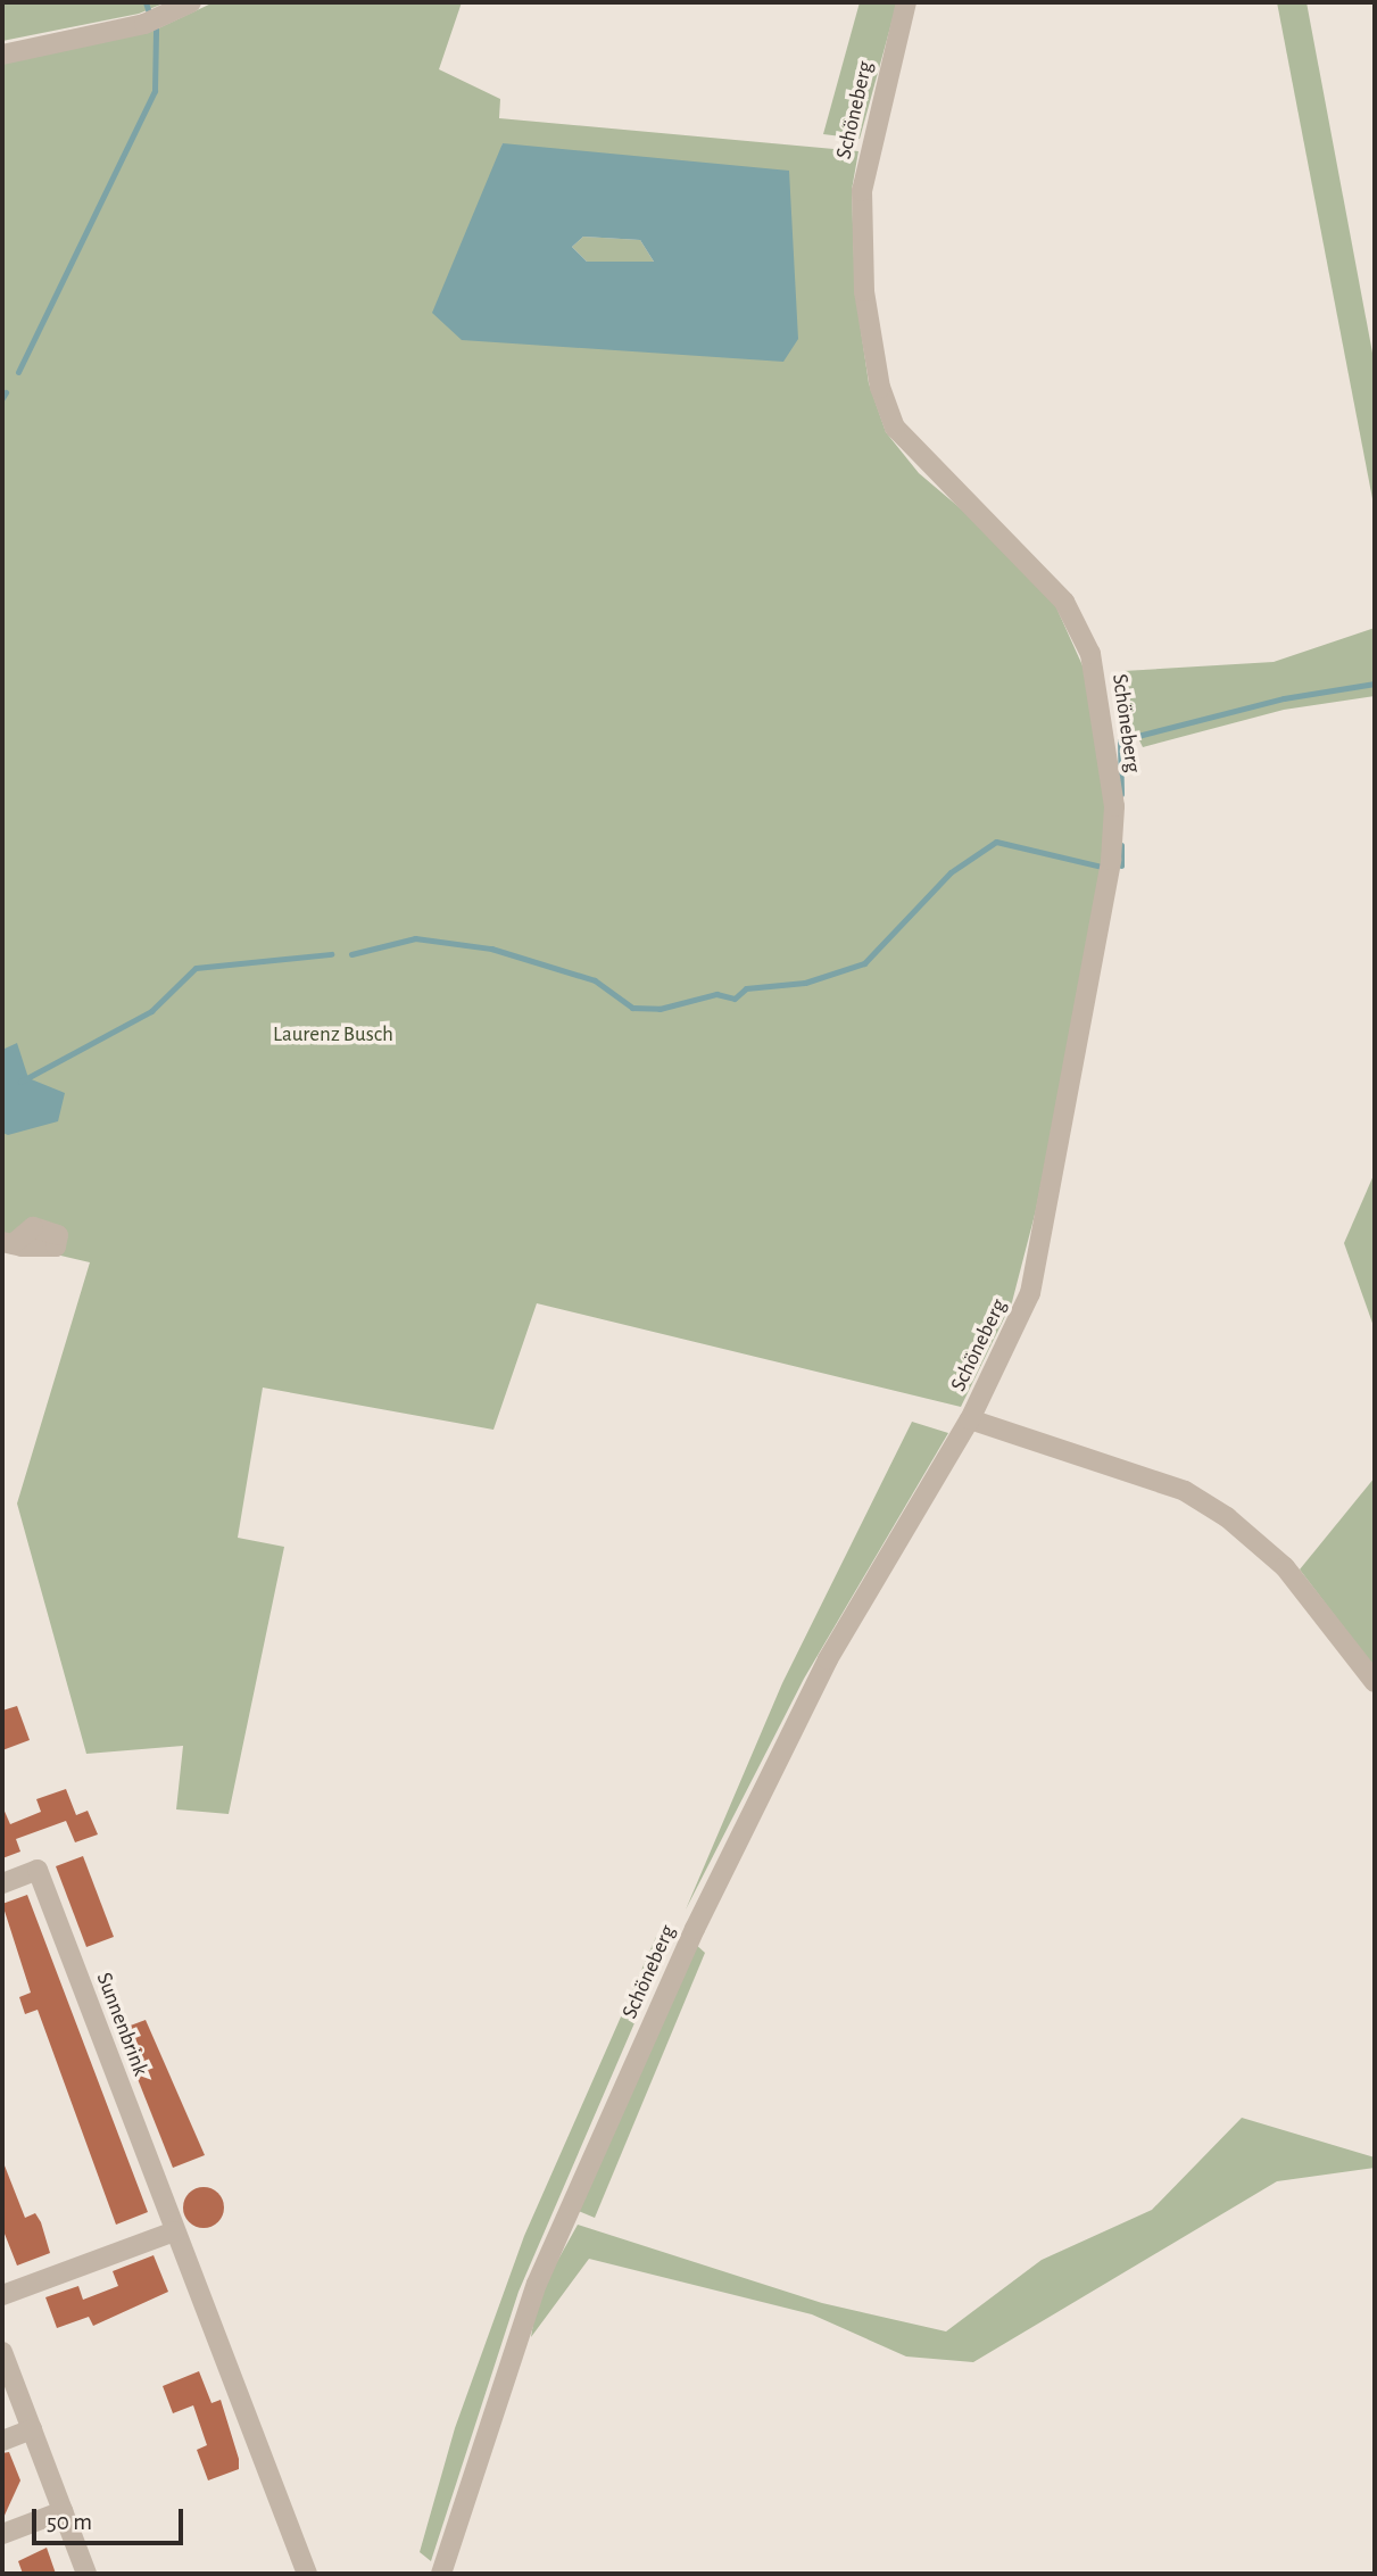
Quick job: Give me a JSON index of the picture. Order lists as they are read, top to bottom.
{
  "streets": {
    "street": ["Schöneberg", "Sunnenbrink"]
  },
  "parks": ["Laurenz Busch"],
  "scale_bar": "50 m"
}
